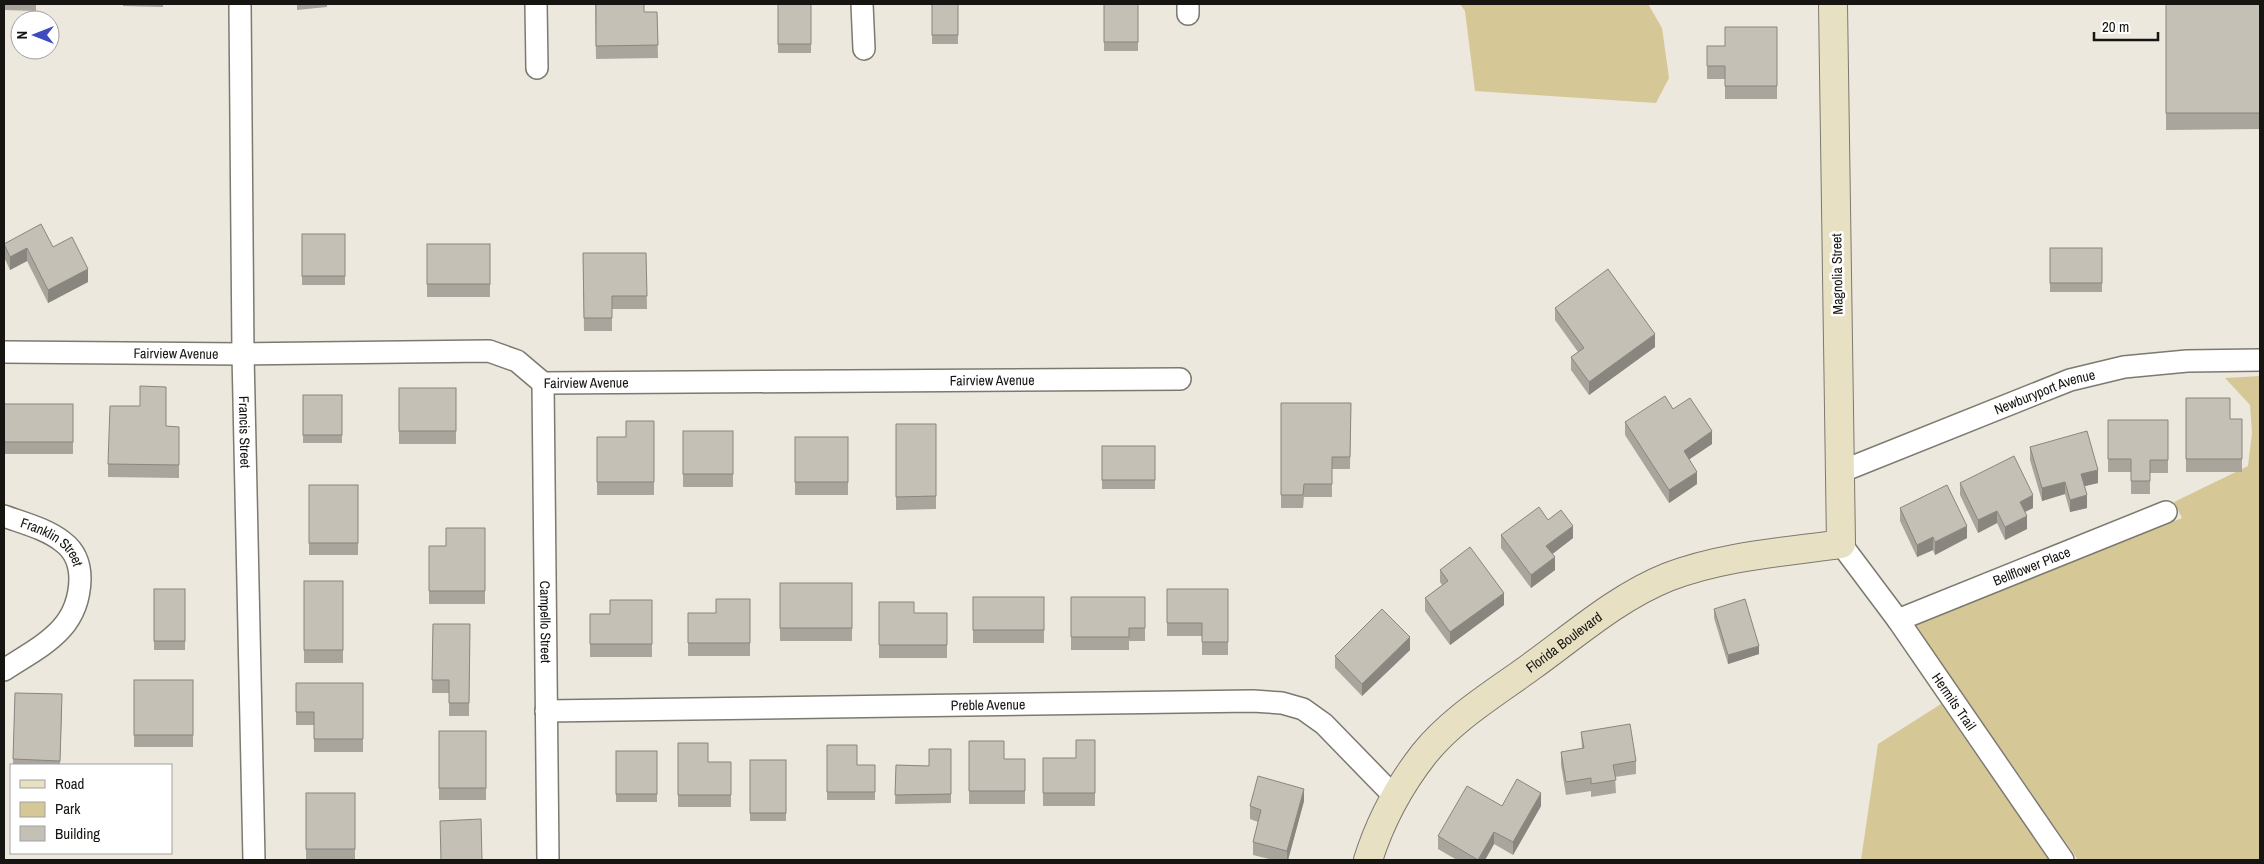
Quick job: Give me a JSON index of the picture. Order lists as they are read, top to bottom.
{
  "streets": {
    "street": [
      "Magnolia Street",
      "Fairview Avenue",
      "Newburyport Avenue",
      "Francis Street",
      "Franklin Street",
      "Bellflower Place",
      "Campello Street",
      "Florida Boulevard",
      "Hermits Trail",
      "Preble Avenue"
    ]
  },
  "crossings": [
    ["Magnolia Street", "Newburyport Avenue"],
    ["Magnolia Street", "Florida Boulevard"],
    ["Magnolia Street", "Hermits Trail"],
    ["Fairview Avenue", "Francis Street"],
    ["Fairview Avenue", "Campello Street"],
    ["Bellflower Place", "Hermits Trail"],
    ["Campello Street", "Preble Avenue"],
    ["Florida Boulevard", "Hermits Trail"],
    ["Florida Boulevard", "Preble Avenue"]
  ],
  "legend": ["Road", "Park", "Building"],
  "scale_bar": "20 m",
  "north": "left"
}
